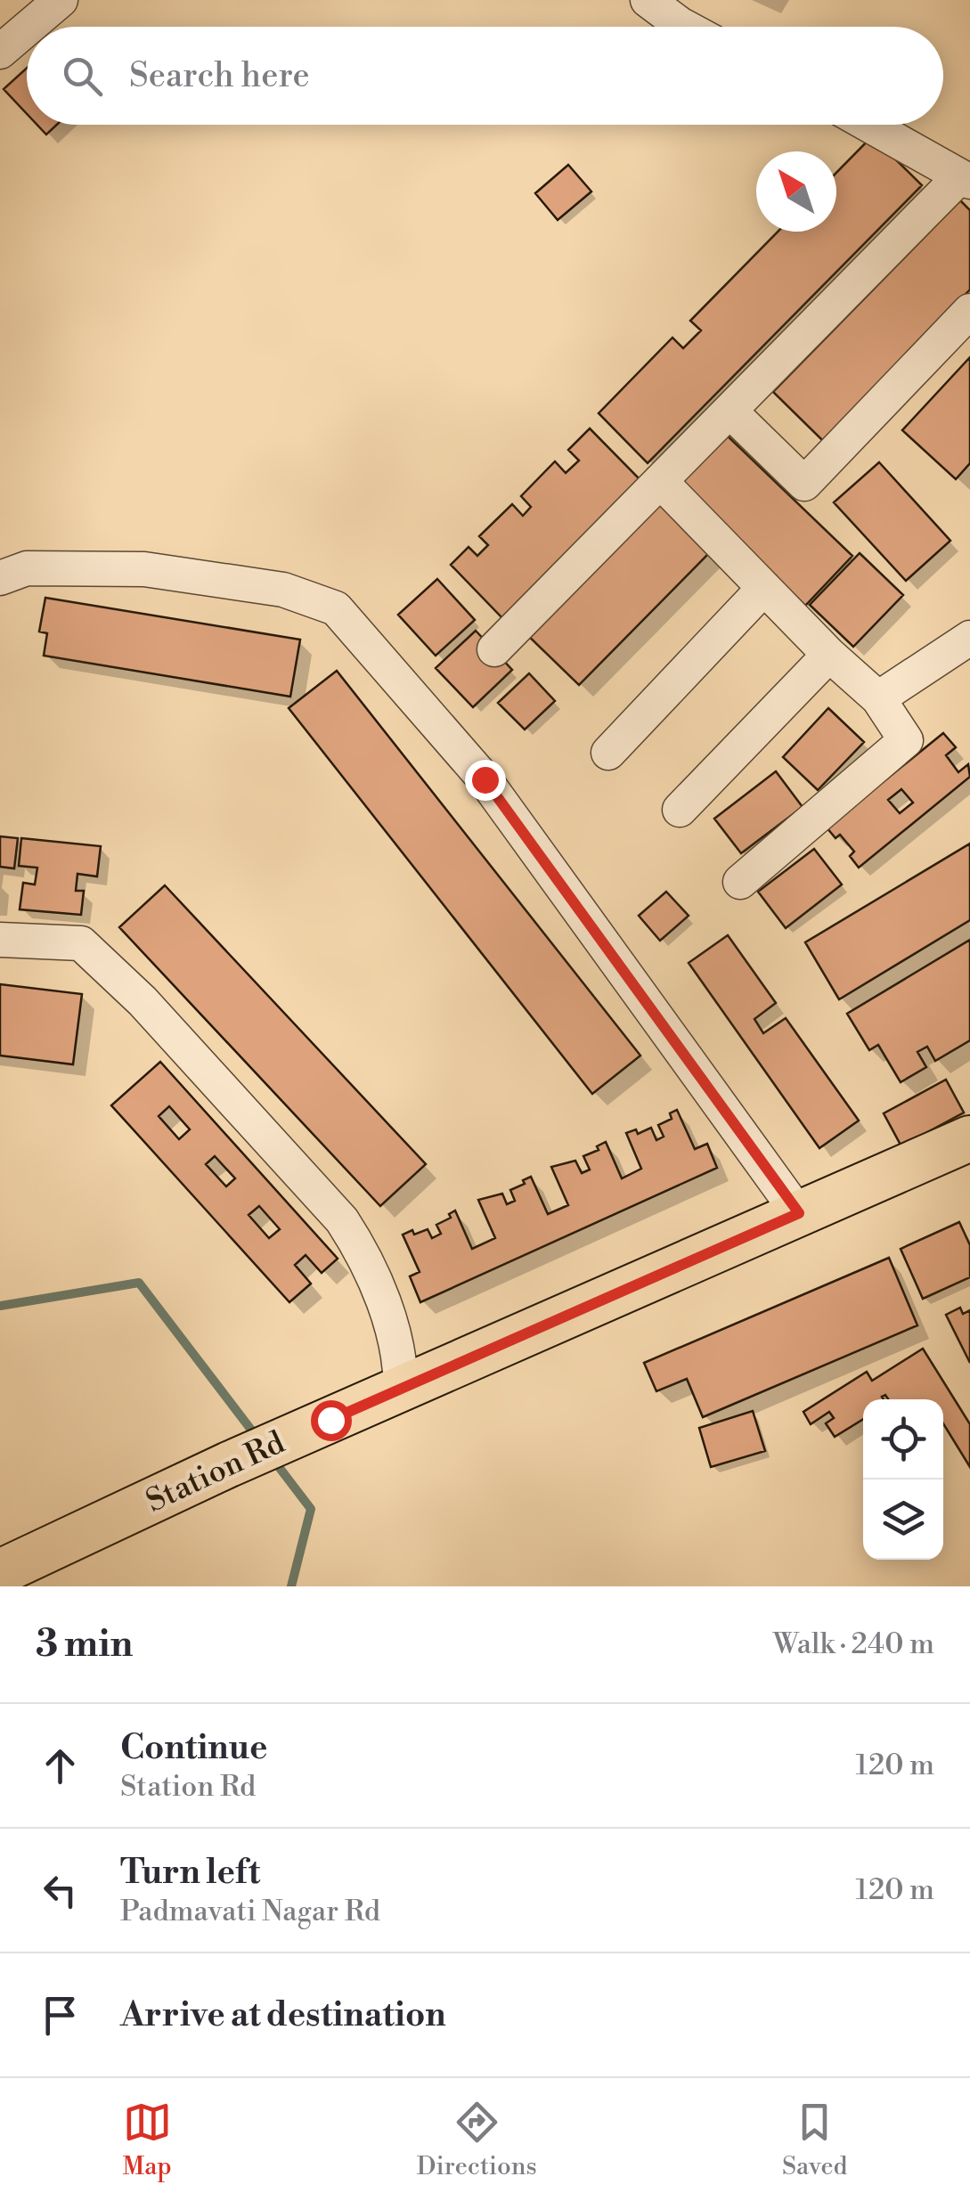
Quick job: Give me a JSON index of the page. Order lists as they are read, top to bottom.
{
  "streets": {
    "main road": ["Station Rd"]
  },
  "north": "top left",
  "page": {
    "search": "Search here",
    "heading": ["3 min", "Walk · 240 m"],
    "list": [
      ["Continue", "Station Rd", "120 m"],
      ["Turn left", "Padmavati Nagar Rd", "120 m"],
      "Arrive at destination"
    ],
    "nav": ["Map", "Directions", "Saved"]
  }
}
